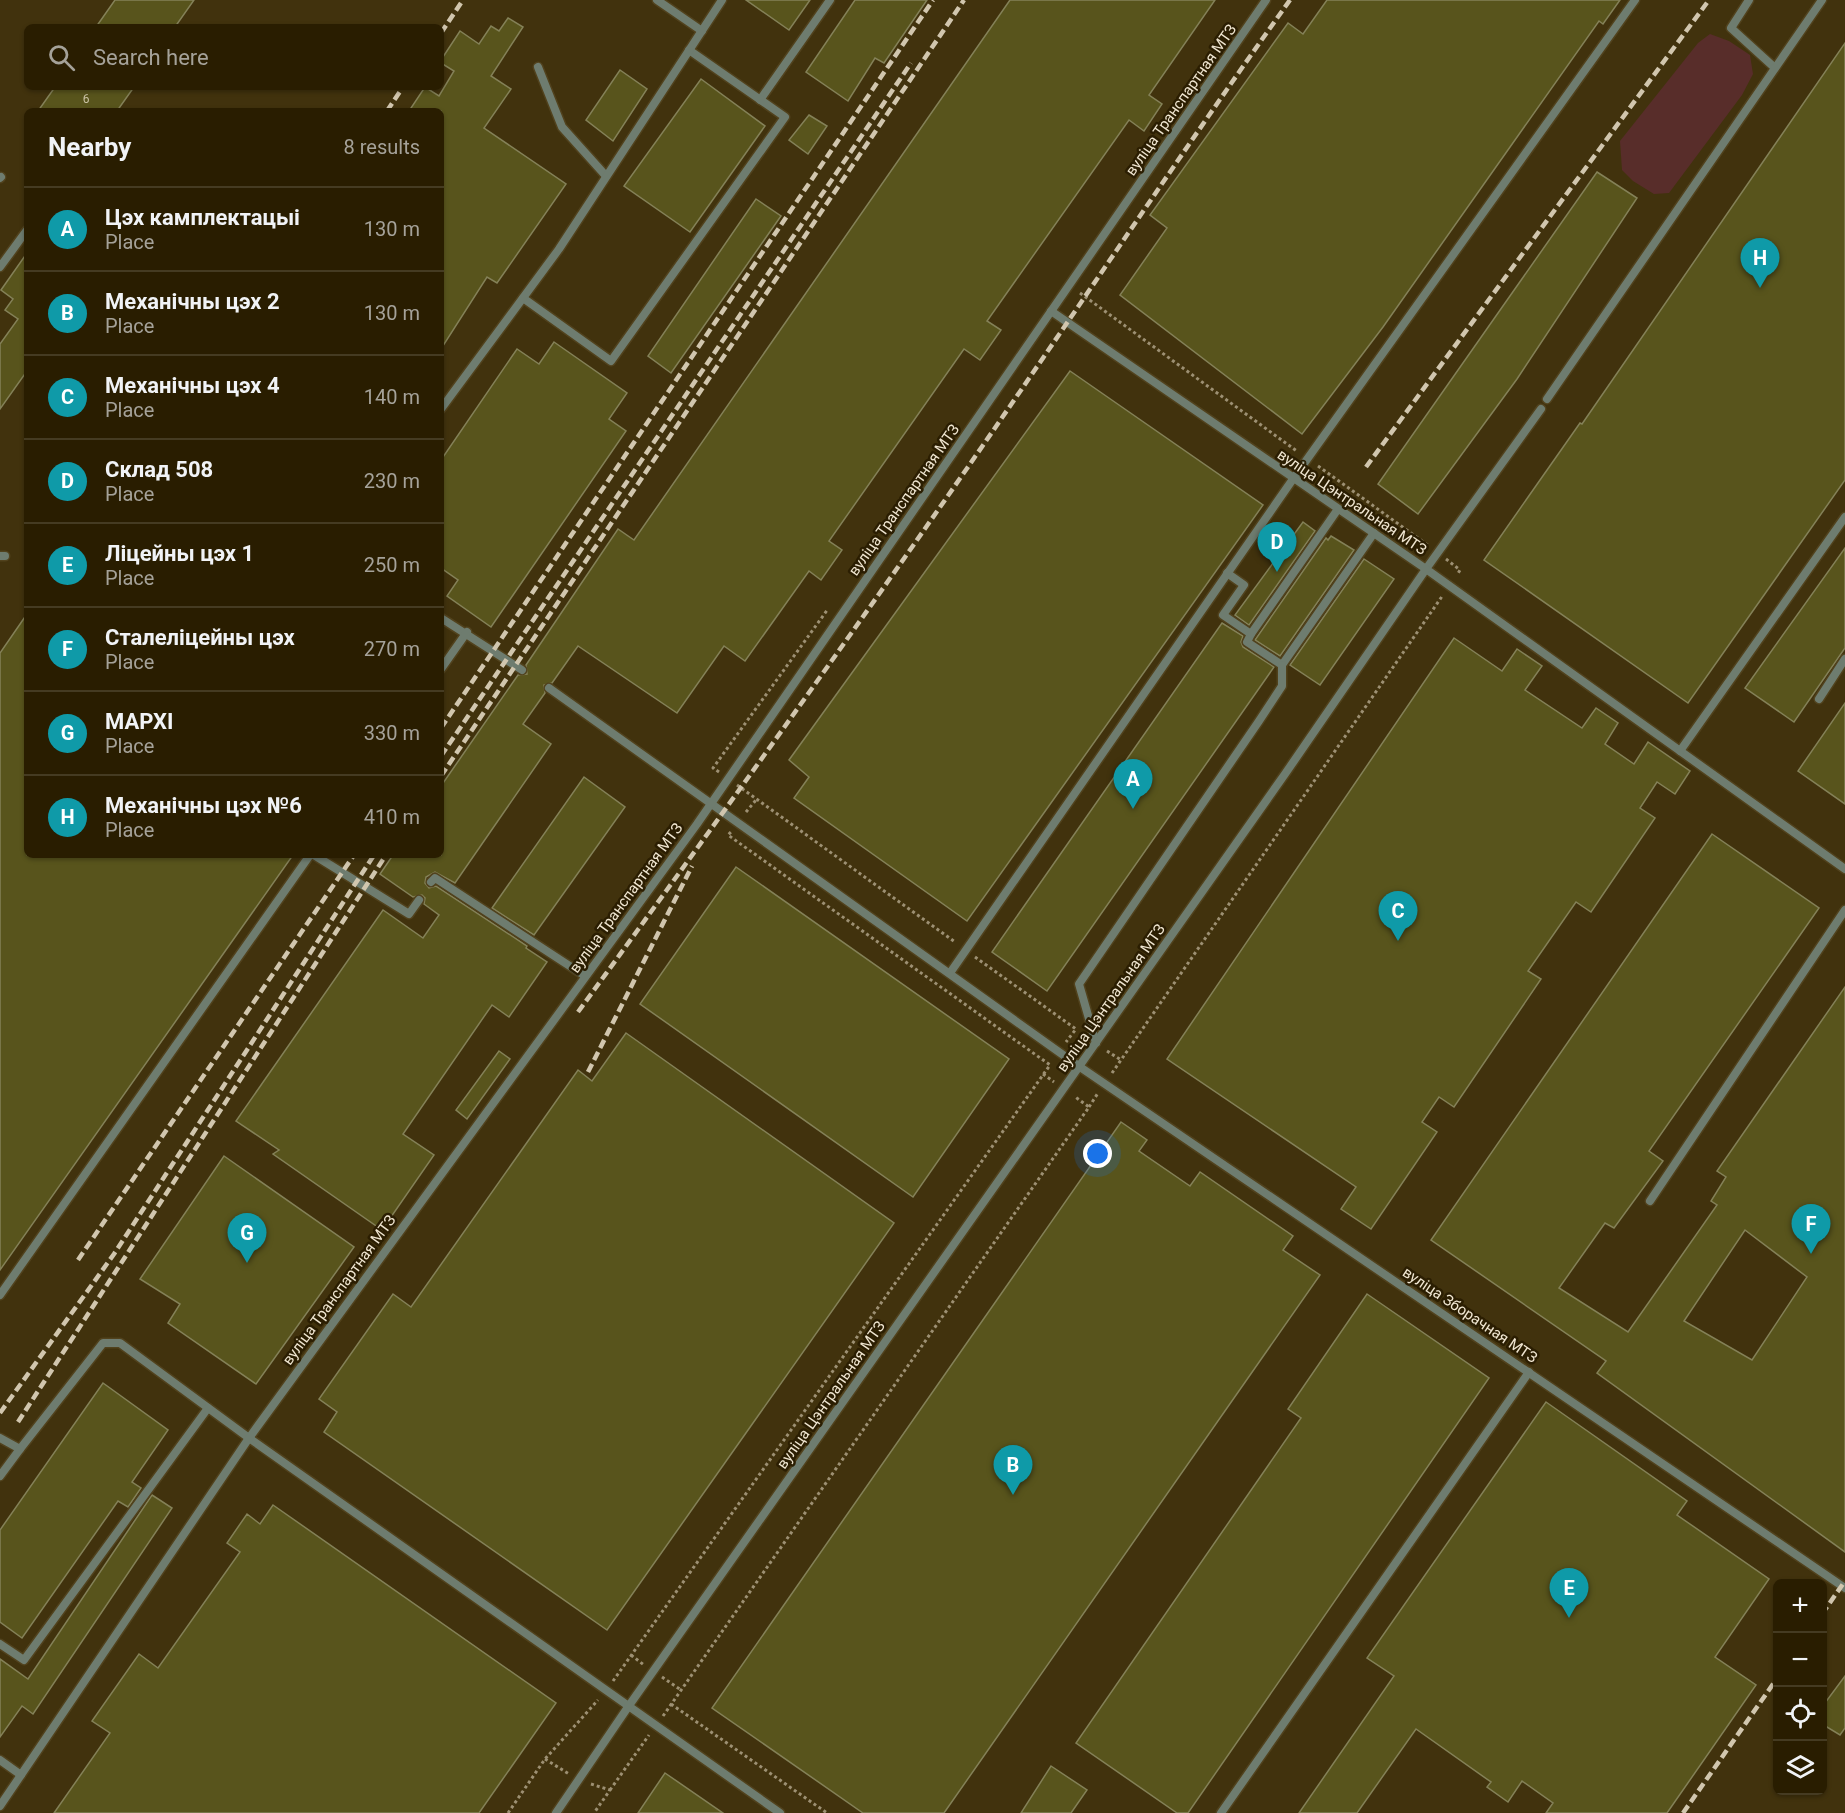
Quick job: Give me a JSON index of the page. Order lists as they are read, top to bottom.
{
  "streets": {
    "lane": ["вуліца Транспартная МТЗ", "вуліца Цэнтральная МТЗ", "вуліца Зборачная МТЗ"]
  },
  "crossings": [
    ["вуліца Транспартная МТЗ", "вуліца Цэнтральная МТЗ"],
    ["вуліца Транспартная МТЗ", "вуліца Зборачная МТЗ"],
    ["вуліца Цэнтральная МТЗ", "вуліца Зборачная МТЗ"]
  ],
  "house_numbers": ["6"],
  "page": {
    "search": "Search here",
    "heading": ["Nearby", "8 results"],
    "list": [
      {
        "mark": "A",
        "name": "Цэх камплектацыі",
        "note": "Place",
        "value": "130 m"
      },
      {
        "mark": "B",
        "name": "Механічны цэх 2",
        "note": "Place",
        "value": "130 m"
      },
      {
        "mark": "C",
        "name": "Механічны цэх 4",
        "note": "Place",
        "value": "140 m"
      },
      {
        "mark": "D",
        "name": "Склад 508",
        "note": "Place",
        "value": "230 m"
      },
      {
        "mark": "E",
        "name": "Ліцейны цэх 1",
        "note": "Place",
        "value": "250 m"
      },
      {
        "mark": "F",
        "name": "Сталеліцейны цэх",
        "note": "Place",
        "value": "270 m"
      },
      {
        "mark": "G",
        "name": "МАРХІ",
        "note": "Place",
        "value": "330 m"
      },
      {
        "mark": "H",
        "name": "Механічны цэх №6",
        "note": "Place",
        "value": "410 m"
      }
    ],
    "pins": [
      "H",
      "D",
      "A",
      "C",
      "F",
      "G",
      "B",
      "E"
    ],
    "map_buttons": ["+", "−"]
  }
}
